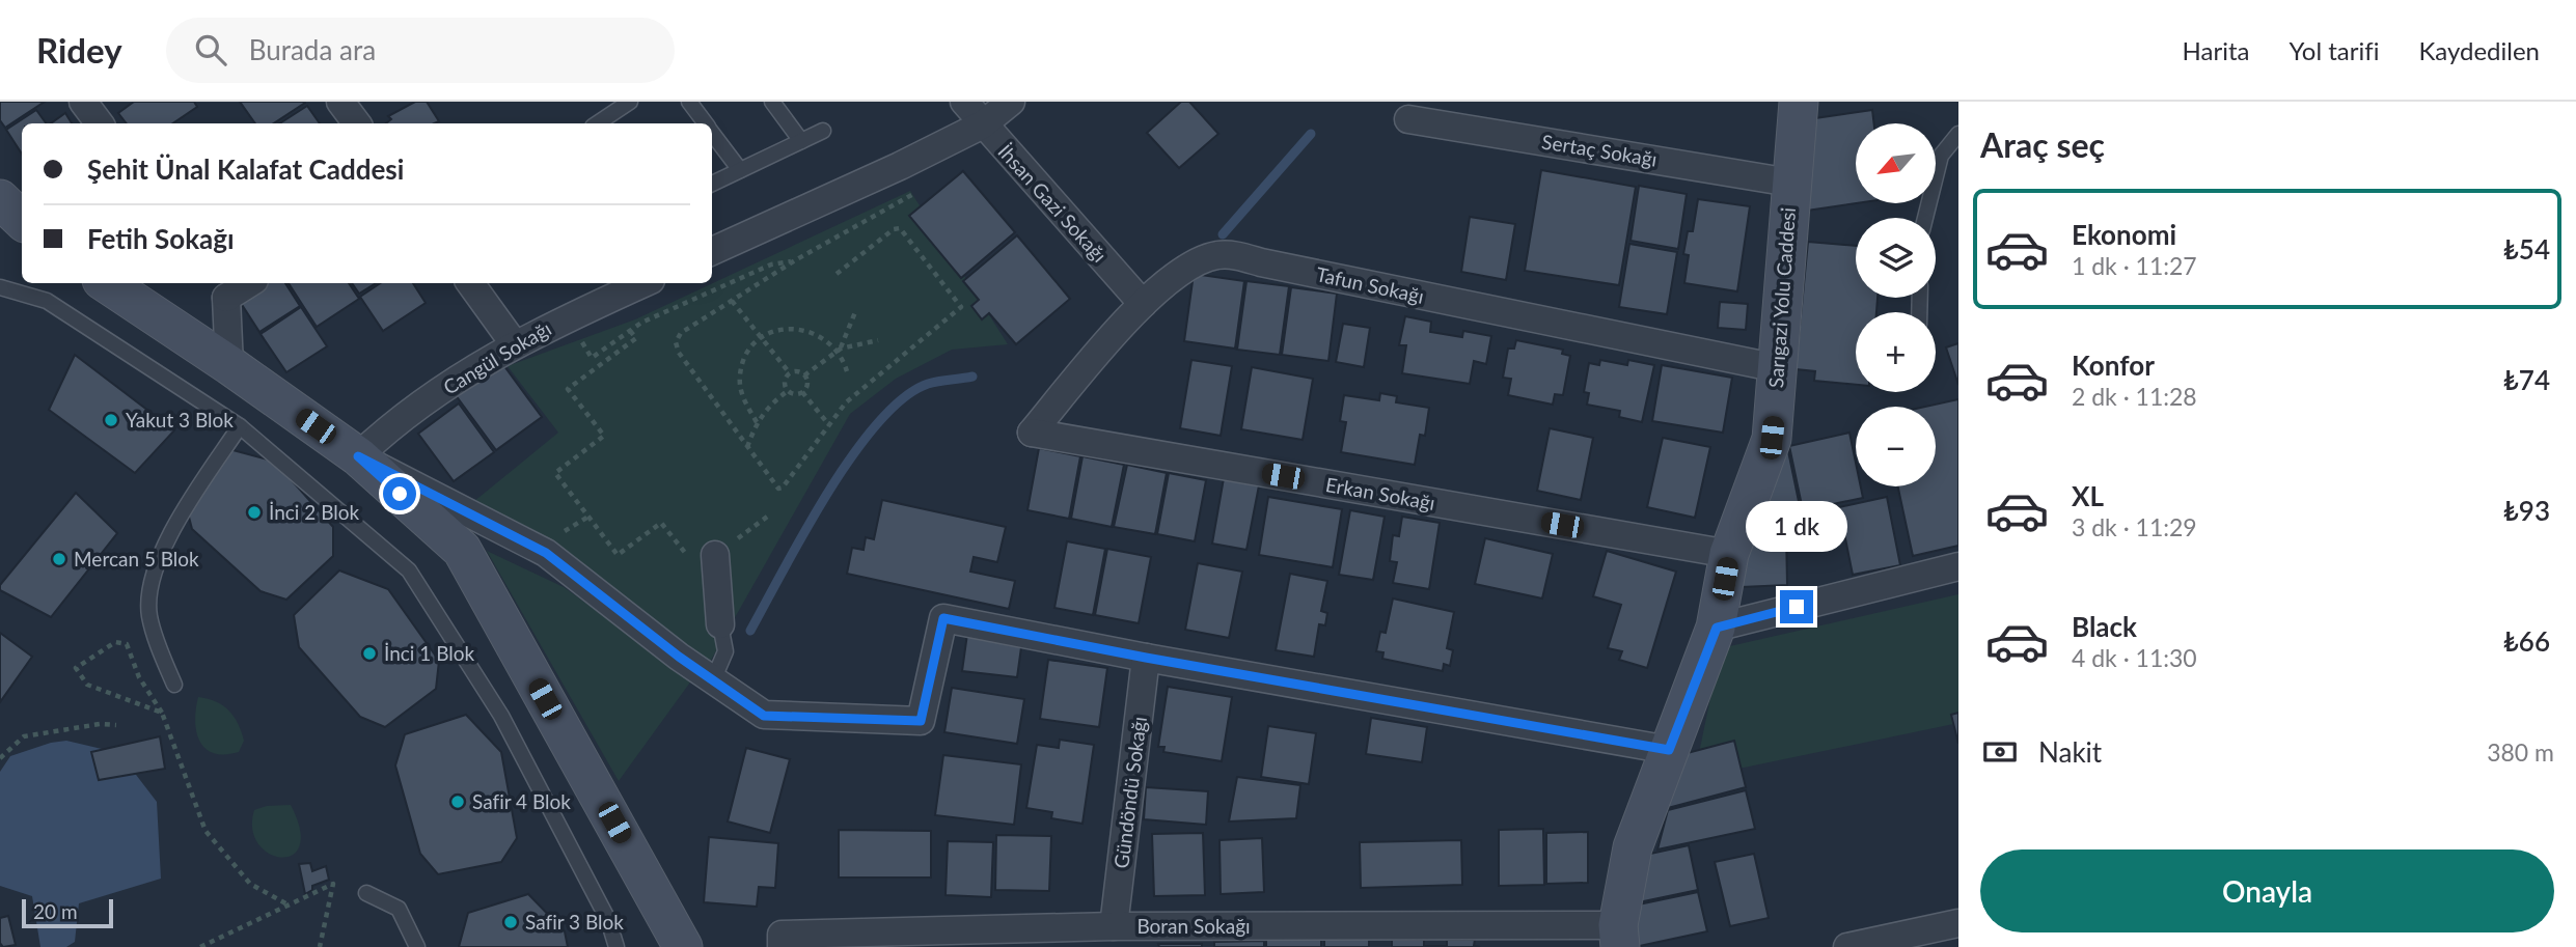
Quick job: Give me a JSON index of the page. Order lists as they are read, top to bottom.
{
  "streets": {
    "street": [
      "Sertaç Sokağı",
      "İhsan Gazi Sokağı",
      "Tafun Sokağı",
      "Sarıgazi Yolu Caddesi",
      "Cangül Sokağı",
      "Erkan Sokağı",
      "Gündöndü Sokağı",
      "Boran Sokağı"
    ]
  },
  "crossings": [
    ["Sertaç Sokağı", "Sarıgazi Yolu Caddesi"],
    ["İhsan Gazi Sokağı", "Tafun Sokağı"],
    ["Tafun Sokağı", "Sarıgazi Yolu Caddesi"],
    ["Tafun Sokağı", "Erkan Sokağı"],
    ["Sarıgazi Yolu Caddesi", "Erkan Sokağı"],
    ["Sarıgazi Yolu Caddesi", "Boran Sokağı"],
    ["Gündöndü Sokağı", "Boran Sokağı"]
  ],
  "places": [
    "Yakut 3 Blok",
    "İnci 2 Blok",
    "Mercan 5 Blok",
    "İnci 1 Blok",
    "Safir 4 Blok",
    "Safir 3 Blok"
  ],
  "scale_bar": "20 m",
  "north": "bottom left",
  "page": {
    "header": "Ridey",
    "search": "Burada ara",
    "nav": ["Harita", "Yol tarifi", "Kaydedilen"],
    "heading": "Araç seç",
    "map_buttons": ["+", "−"],
    "banner": ["Şehit Ünal Kalafat Caddesi", "Fetih Sokağı"],
    "list": [
      {
        "name": "Ekonomi",
        "note": "1 dk · 11:27",
        "value": "₺54"
      },
      {
        "name": "Konfor",
        "note": "2 dk · 11:28",
        "value": "₺74"
      },
      {
        "name": "XL",
        "note": "3 dk · 11:29",
        "value": "₺93"
      },
      {
        "name": "Black",
        "note": "4 dk · 11:30",
        "value": "₺66"
      }
    ],
    "bubble": "1 dk",
    "pay": ["Nakit", "380 m"],
    "buttons": "Onayla",
    "scale": "20 m"
  }
}
